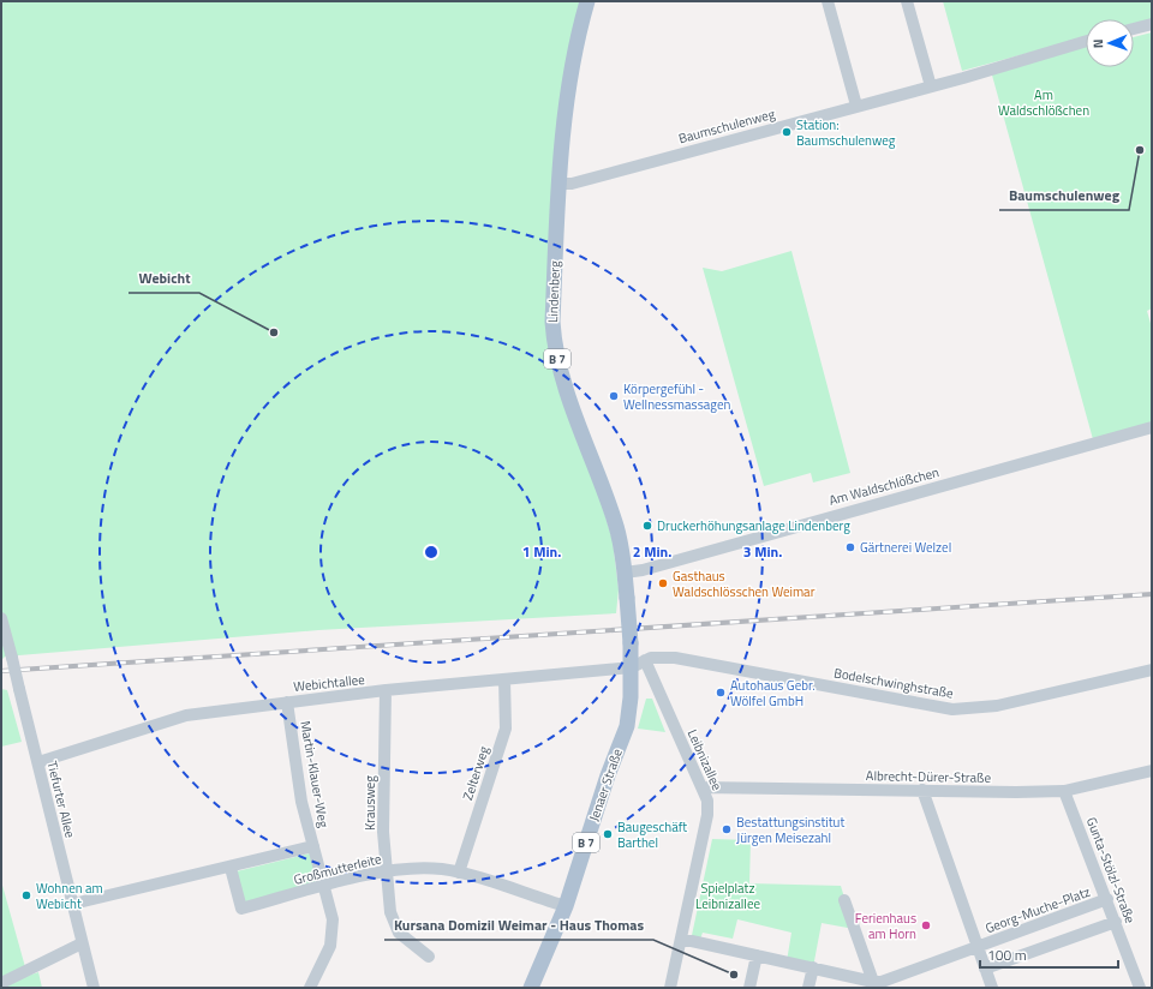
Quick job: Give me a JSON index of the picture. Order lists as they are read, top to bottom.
{
  "streets": {
    "main road": ["Lindenberg", "B 7", "Jenaer Straße"],
    "street": [
      "Baumschulenweg",
      "Am Waldschlößchen",
      "Webichtallee",
      "Bodelschwinghstraße",
      "Leibnizallee",
      "Zelterweg",
      "Martin-Klauer-Weg",
      "Albrecht-Dürer-Straße",
      "Tiefurter Allee",
      "Krausweg",
      "Großmutterleite",
      "Gunta-Stölzl-Straße",
      "Georg-Muche-Platz"
    ]
  },
  "crossings": [
    ["Baumschulenweg", "Lindenberg"],
    ["Lindenberg", "Am Waldschlößchen"],
    ["Lindenberg", "Jenaer Straße"],
    ["Am Waldschlößchen", "Jenaer Straße"],
    ["Webichtallee", "Bodelschwinghstraße"],
    ["Webichtallee", "Leibnizallee"],
    ["Webichtallee", "Zelterweg"],
    ["Webichtallee", "Martin-Klauer-Weg"],
    ["Webichtallee", "Jenaer Straße"],
    ["Webichtallee", "Tiefurter Allee"],
    ["Webichtallee", "Krausweg"],
    ["Bodelschwinghstraße", "Leibnizallee"],
    ["Bodelschwinghstraße", "Jenaer Straße"],
    ["Leibnizallee", "Albrecht-Dürer-Straße"],
    ["Leibnizallee", "Jenaer Straße"],
    ["Zelterweg", "Großmutterleite"],
    ["Martin-Klauer-Weg", "Großmutterleite"],
    ["Albrecht-Dürer-Straße", "Gunta-Stölzl-Straße"],
    ["Jenaer Straße", "Großmutterleite"],
    ["Tiefurter Allee", "Großmutterleite"],
    ["Krausweg", "Großmutterleite"],
    ["Gunta-Stölzl-Straße", "Georg-Muche-Platz"]
  ],
  "parks": ["Am Waldschlößchen", "Spielplatz Leibnizallee"],
  "places": [
    "Station: Baumschulenweg",
    "Baumschulenweg",
    "Webicht",
    "Körpergefühl - Wellnessmassagen",
    "Druckerhöhungsanlage Lindenberg",
    "Gärtnerei Welzel",
    "Gasthaus Waldschlösschen Weimar",
    "Autohaus Gebr. Wölfel GmbH",
    "Bestattungsinstitut Jürgen Meisezahl",
    "Baugeschäft Barthel",
    "Wohnen am Webicht",
    "Ferienhaus am Horn",
    "Kursana Domizil Weimar - Haus Thomas"
  ],
  "scale_bar": "100 m",
  "north": "left",
  "rings": ["1 Min.", "2 Min.", "3 Min."]
}
